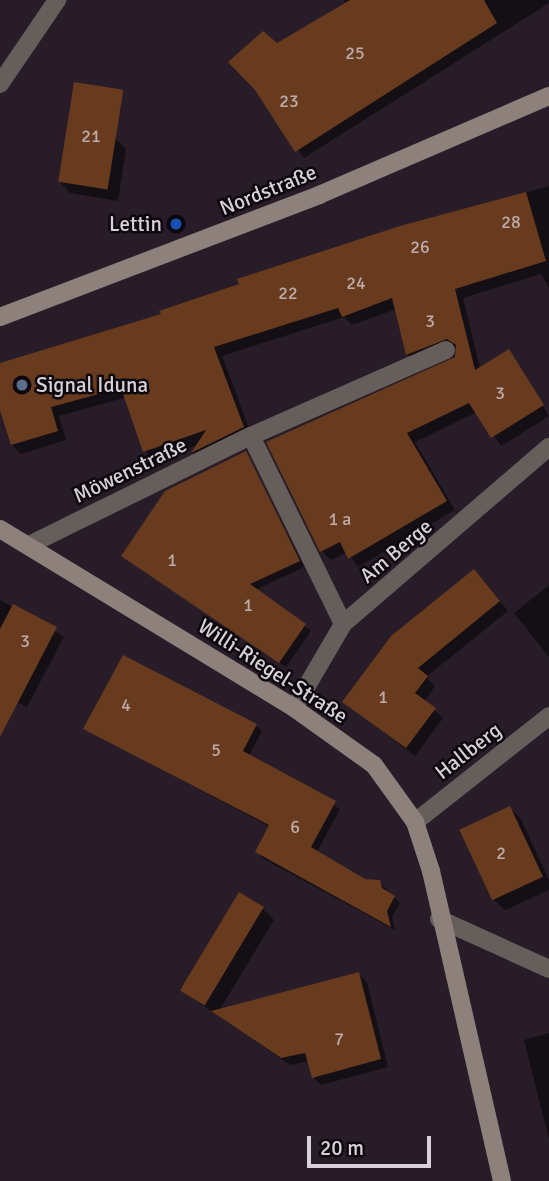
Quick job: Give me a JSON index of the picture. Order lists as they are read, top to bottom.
{
  "streets": {
    "street": [
      "Nordstraße",
      "Möwenstraße",
      "Am Berge",
      "Willi-Riegel-Straße",
      "Hallberg"
    ]
  },
  "crossings": [
    ["Möwenstraße", "Willi-Riegel-Straße"],
    ["Am Berge", "Willi-Riegel-Straße"],
    ["Willi-Riegel-Straße", "Hallberg"]
  ],
  "places": ["Lettin", "Signal Iduna"],
  "house_numbers": [
    "25",
    "23",
    "21",
    "28",
    "26",
    "24",
    "22",
    "3",
    "3",
    "1 a",
    "1",
    "1",
    "3",
    "1",
    "4",
    "5",
    "6",
    "2",
    "7"
  ],
  "scale_bar": "20 m"
}
